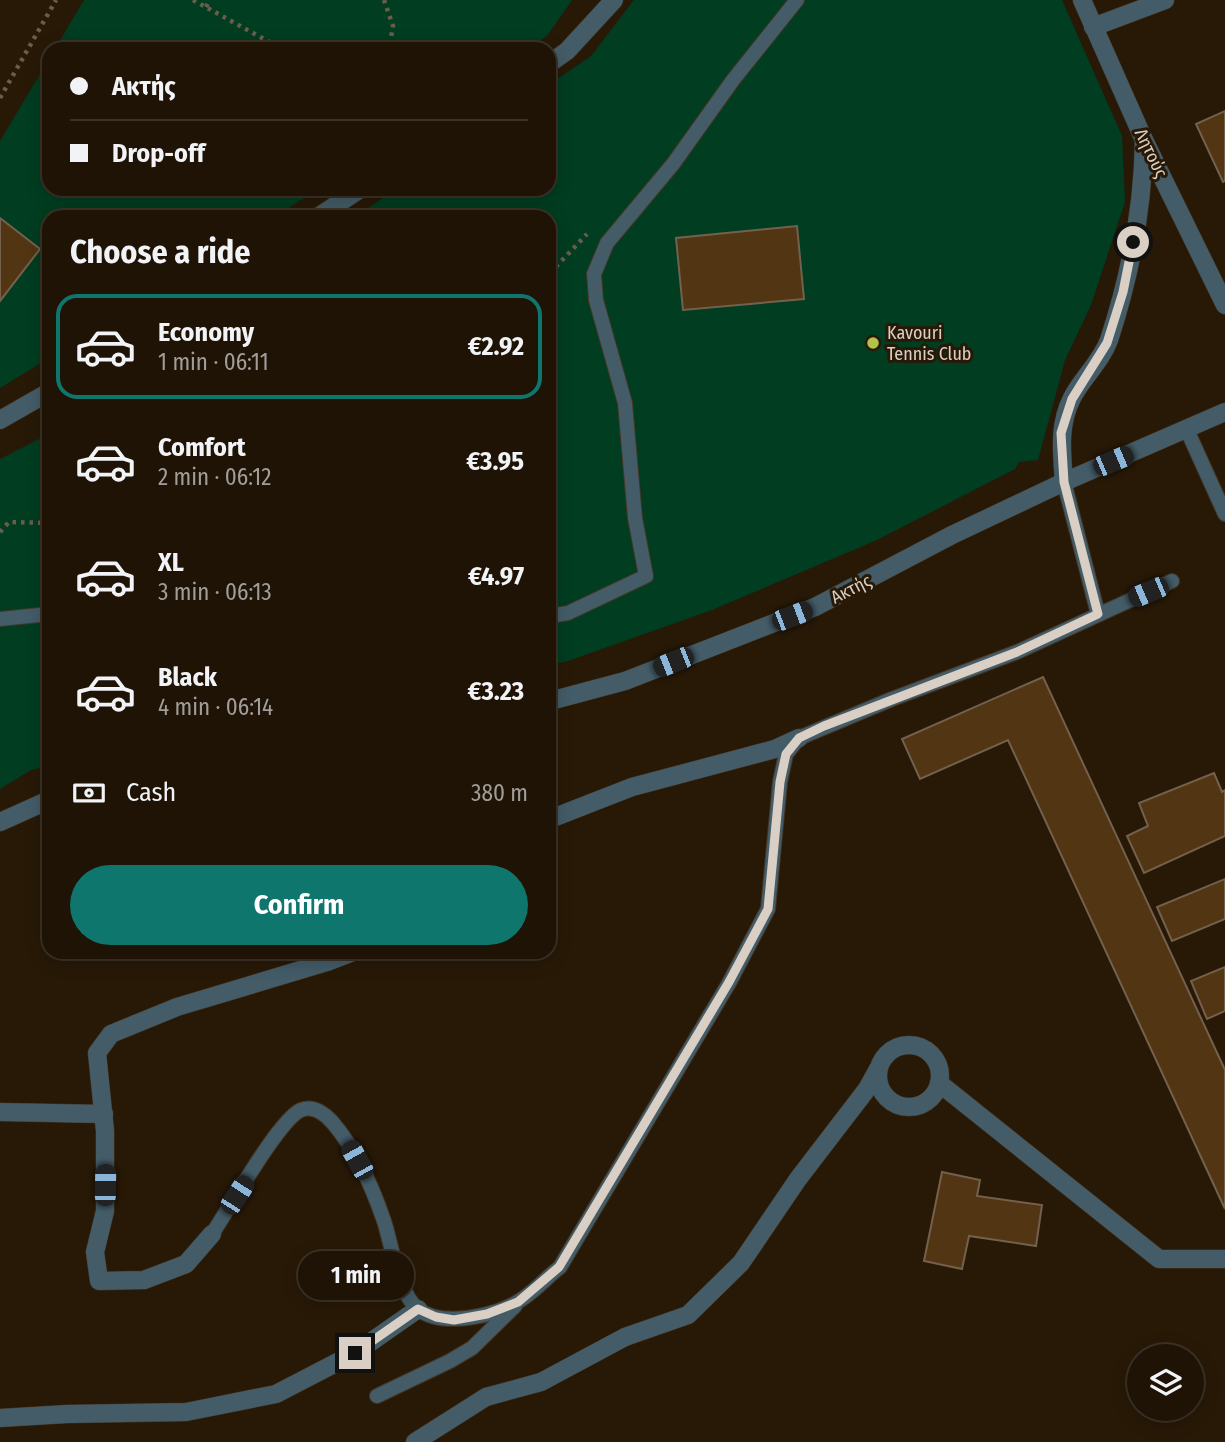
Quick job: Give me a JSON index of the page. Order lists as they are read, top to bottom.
{
  "streets": {
    "street": ["Λητούς", "Ακτής"]
  },
  "places": ["Kavouri Tennis Club"],
  "page": {
    "banner": ["Ακτής", "Drop-off"],
    "heading": "Choose a ride",
    "list": [
      {
        "name": "Economy",
        "note": "1 min · 06:11",
        "value": "€2.92"
      },
      {
        "name": "Comfort",
        "note": "2 min · 06:12",
        "value": "€3.95"
      },
      {
        "name": "XL",
        "note": "3 min · 06:13",
        "value": "€4.97"
      },
      {
        "name": "Black",
        "note": "4 min · 06:14",
        "value": "€3.23"
      }
    ],
    "pay": ["Cash", "380 m"],
    "buttons": "Confirm",
    "bubble": "1 min"
  }
}
